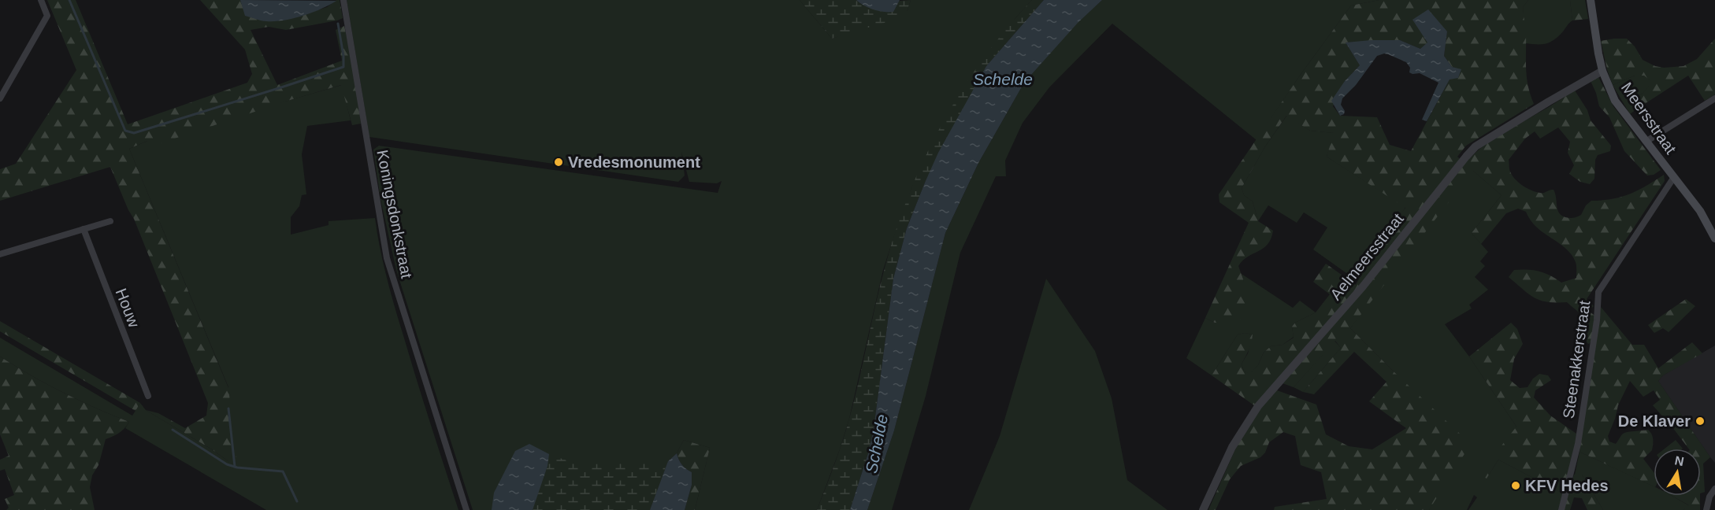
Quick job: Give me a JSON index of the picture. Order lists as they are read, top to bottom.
{
  "streets": {
    "main road": ["Meersstraat"],
    "street": [
      "Koningsdonkstraat",
      "Aelmeersstraat",
      "Houw",
      "Steenakkerstraat"
    ]
  },
  "crossings": [
    ["Meersstraat", "Aelmeersstraat"],
    ["Meersstraat", "Steenakkerstraat"]
  ],
  "water": ["Schelde"],
  "places": ["Vredesmonument", "De Klaver", "KFV Hedes"],
  "north": "top"
}
